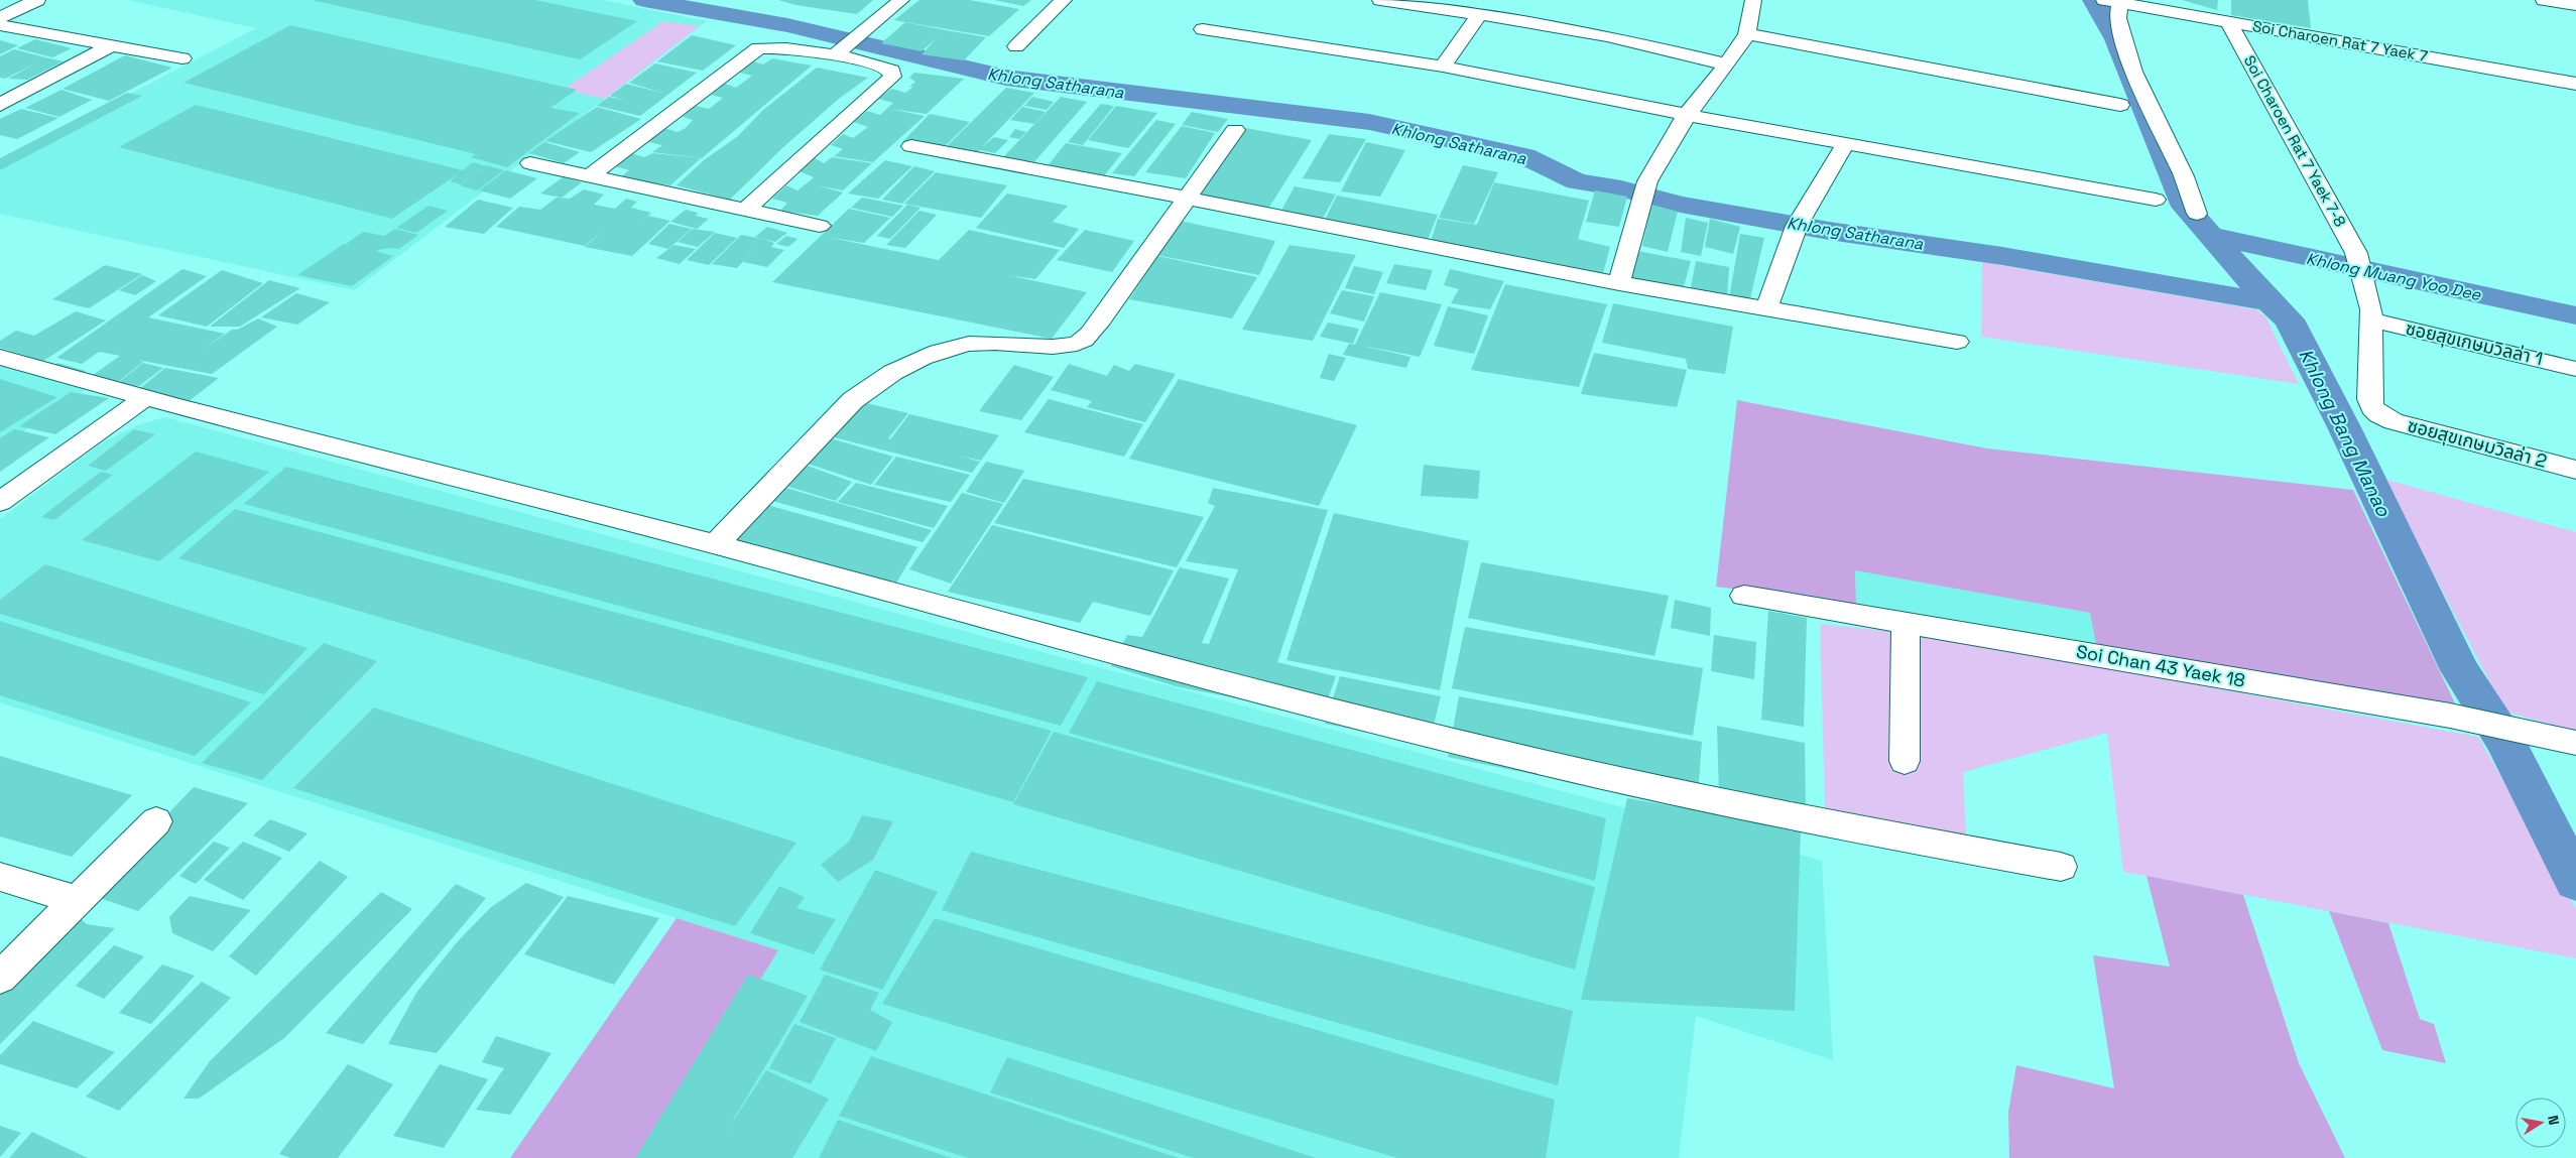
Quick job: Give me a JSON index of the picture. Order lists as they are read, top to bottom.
{
  "streets": {
    "street": [
      "Soi Charoen Rat 7 Yaek 7",
      "Soi Charoen Rat 7 Yaek 7-8",
      "ซอยสุขเกษมวิลล่า 1",
      "ซอยสุขเกษมวิลล่า 2",
      "Soi Chan 43 Yaek 18"
    ]
  },
  "crossings": [
    ["Soi Charoen Rat 7 Yaek 7", "Soi Charoen Rat 7 Yaek 7-8"],
    ["Soi Charoen Rat 7 Yaek 7-8", "ซอยสุขเกษมวิลล่า 1"],
    ["Soi Charoen Rat 7 Yaek 7-8", "ซอยสุขเกษมวิลล่า 2"]
  ],
  "water": ["Khlong Satharana", "Khlong Muang Yoo Dee", "Khlong Bang Manao"],
  "north": "right"
}
